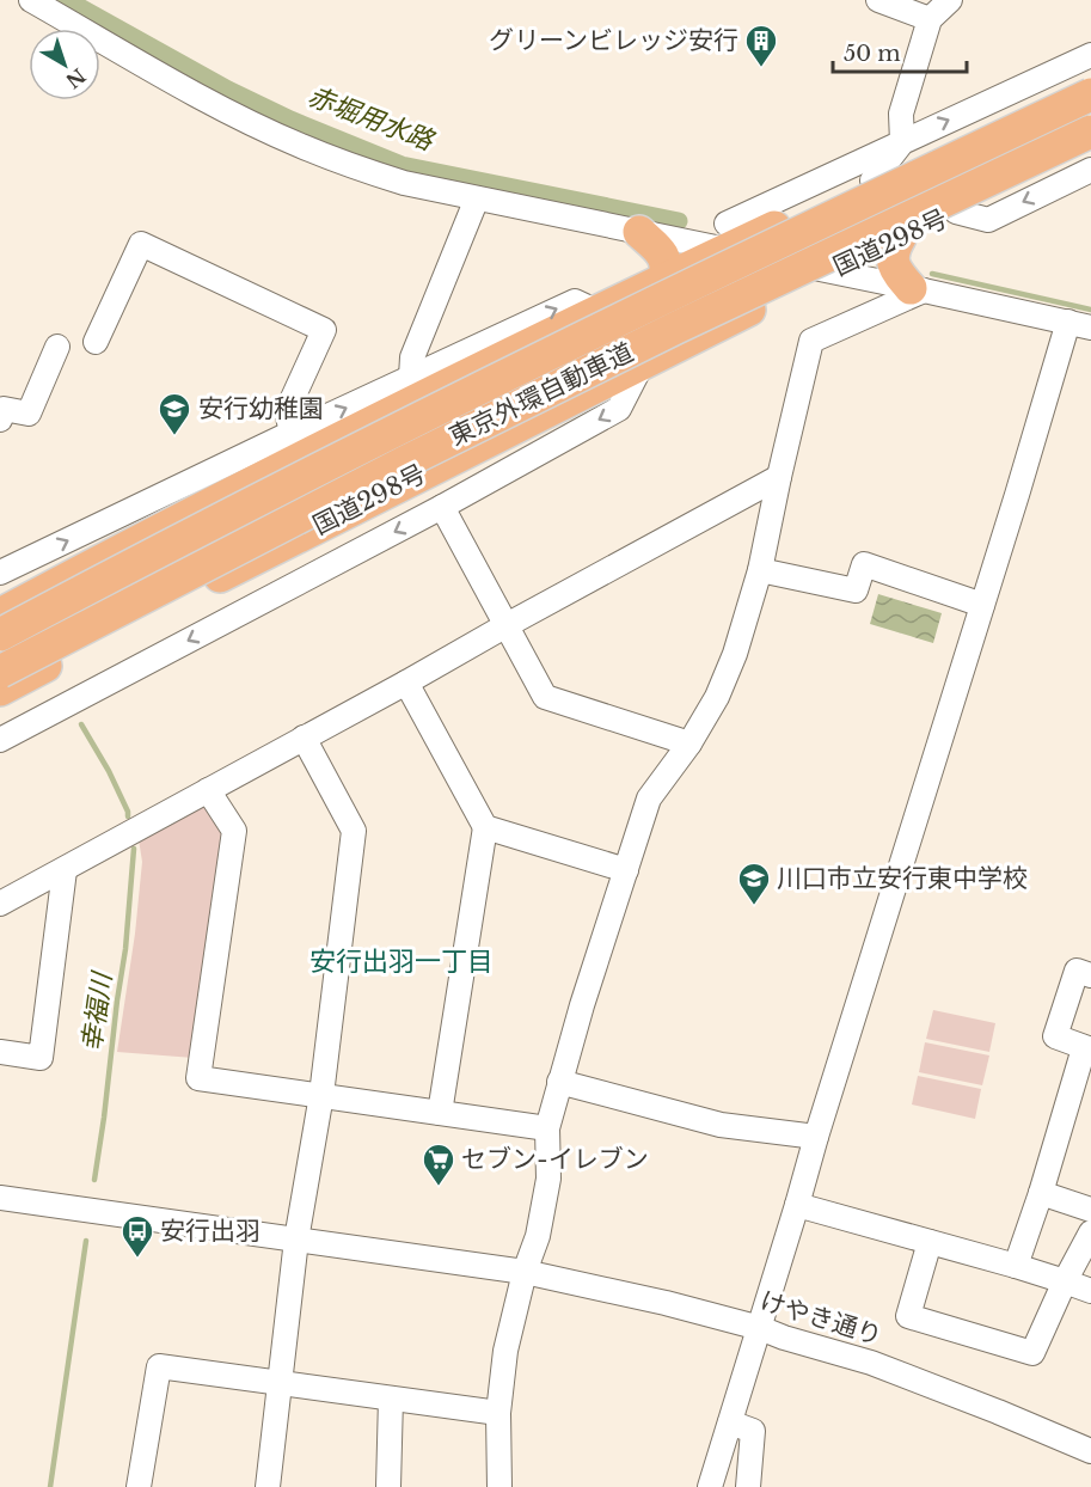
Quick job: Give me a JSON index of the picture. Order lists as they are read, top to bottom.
{
  "streets": {
    "highway": ["国道298号", "東京外環自動車道"],
    "street": ["けやき通り"]
  },
  "districts": ["安行出羽一丁目"],
  "water": ["赤堀用水路", "幸福川"],
  "places": {
    "building": ["グリーンビレッジ安行"],
    "school or university": ["安行幼稚園", "川口市立安行東中学校"],
    "supermarket": ["セブン-イレブン"],
    "bus stop": ["安行出羽"]
  },
  "scale_bar": "50 m",
  "north": "bottom right"
}
